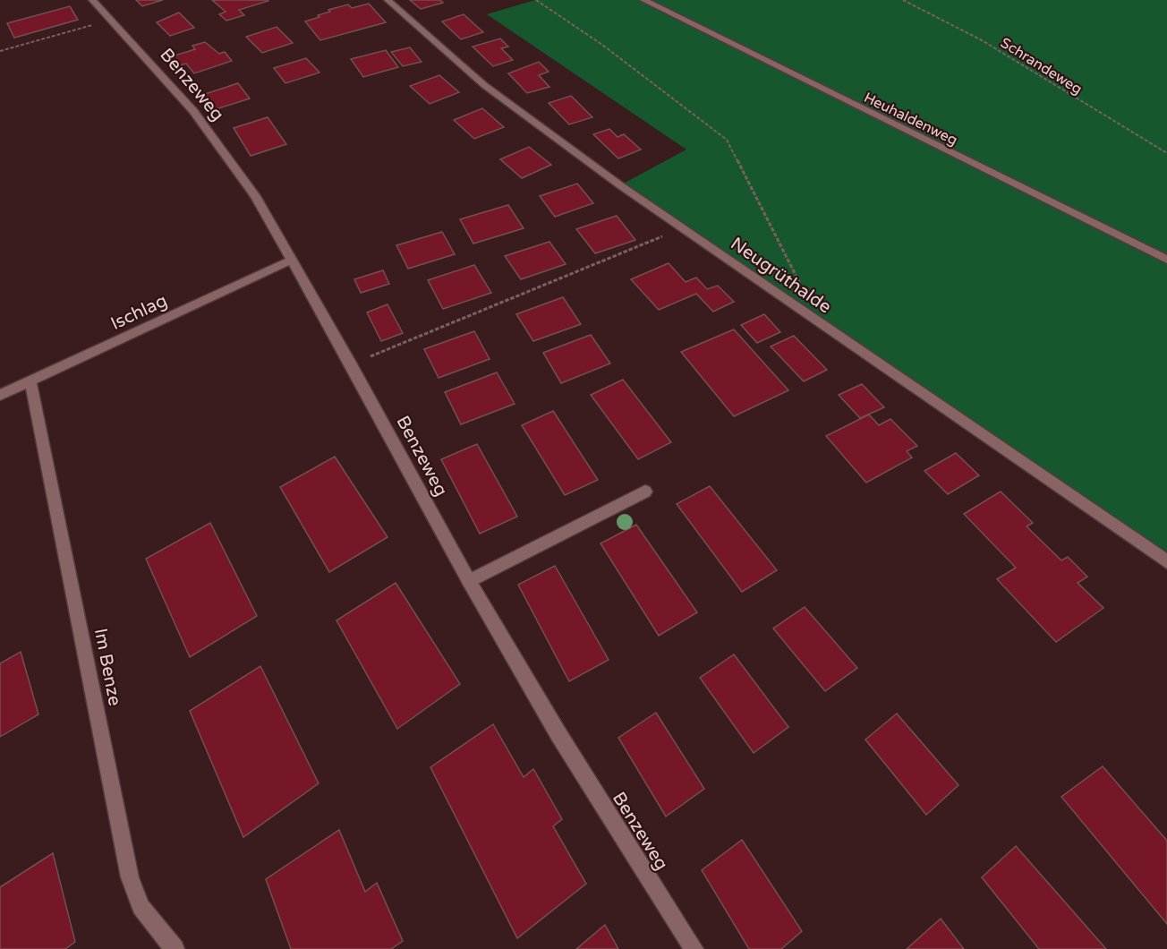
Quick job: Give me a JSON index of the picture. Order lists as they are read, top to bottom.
{
  "streets": {
    "street": [
      "Benzeweg",
      "Heuhaldenweg",
      "Neugrüthalde",
      "Ischlag",
      "Im Benze"
    ],
    "path": ["Schrandeweg"]
  },
  "crossings": [
    ["Benzeweg", "Ischlag"],
    ["Ischlag", "Im Benze"]
  ]
}
